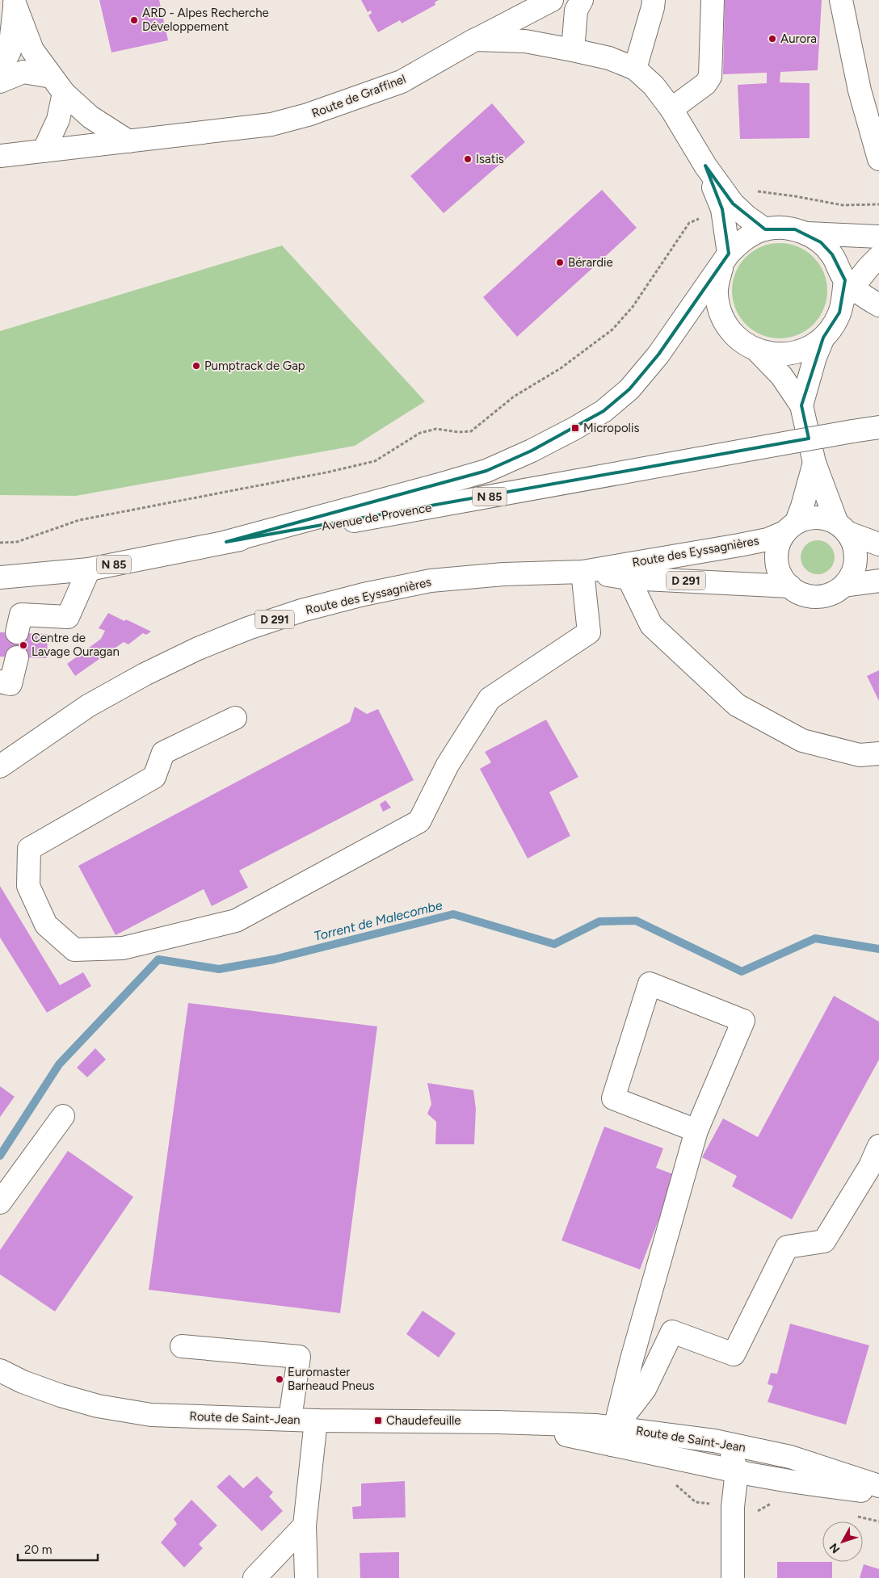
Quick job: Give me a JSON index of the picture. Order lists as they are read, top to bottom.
{
  "streets": {
    "main road": [
      "Route de Graffinel",
      "N 85",
      "Avenue de Provence",
      "Route des Eyssagnières",
      "D 291",
      "Route de Saint-Jean"
    ]
  },
  "water": ["Torrent de Malecombe"],
  "places": {
    "other": [
      "ARD - Alpes Recherche Développement",
      "Aurora",
      "Isatis",
      "Bérardie",
      "Pumptrack de Gap",
      "Centre de Lavage Ouragan",
      "Euromaster Barneaud Pneus"
    ],
    "transit": ["Micropolis", "Chaudefeuille"]
  },
  "scale_bar": "20 m",
  "north": "bottom left"
}
